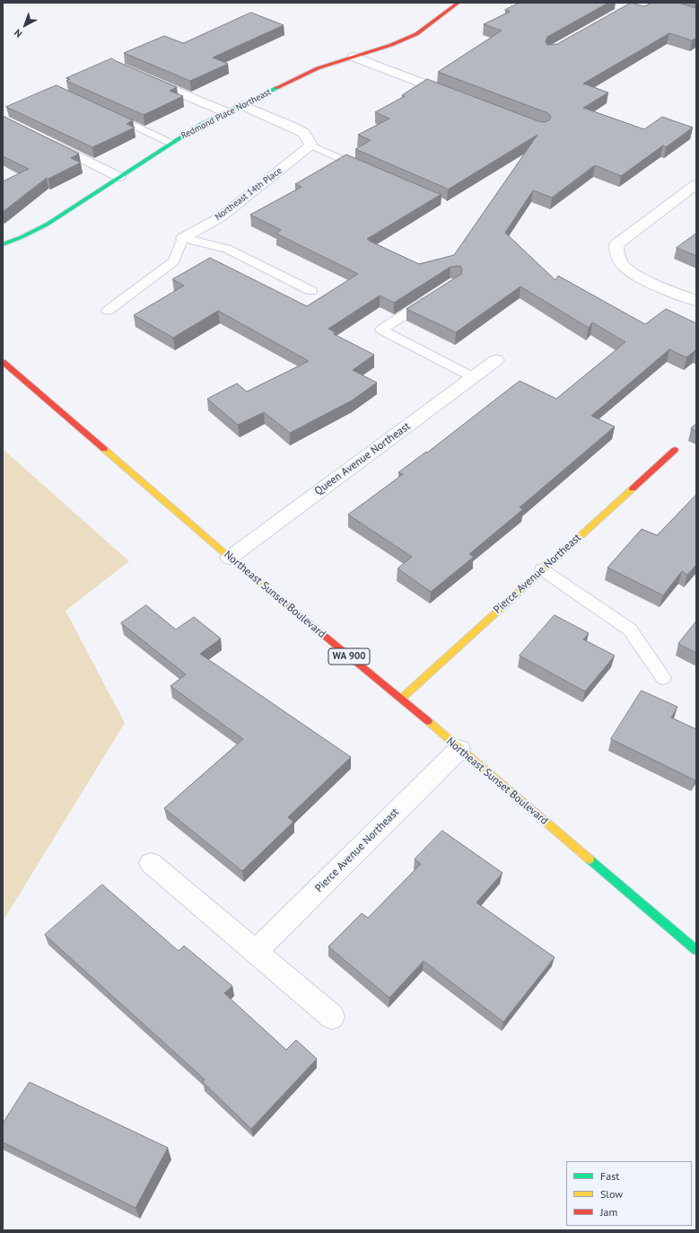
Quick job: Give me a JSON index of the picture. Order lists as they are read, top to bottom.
{
  "streets": {
    "street": [
      "Redmond Place Northeast",
      "Northeast 14th Place",
      "Queen Avenue Northeast",
      "Pierce Avenue Northeast",
      "Northeast Sunset Boulevard",
      "WA 900"
    ]
  },
  "crossings": [
    ["Queen Avenue Northeast", "Northeast Sunset Boulevard"],
    ["Pierce Avenue Northeast", "Northeast Sunset Boulevard"]
  ],
  "legend": ["Fast", "Slow", "Jam"],
  "north": "bottom left"
}
